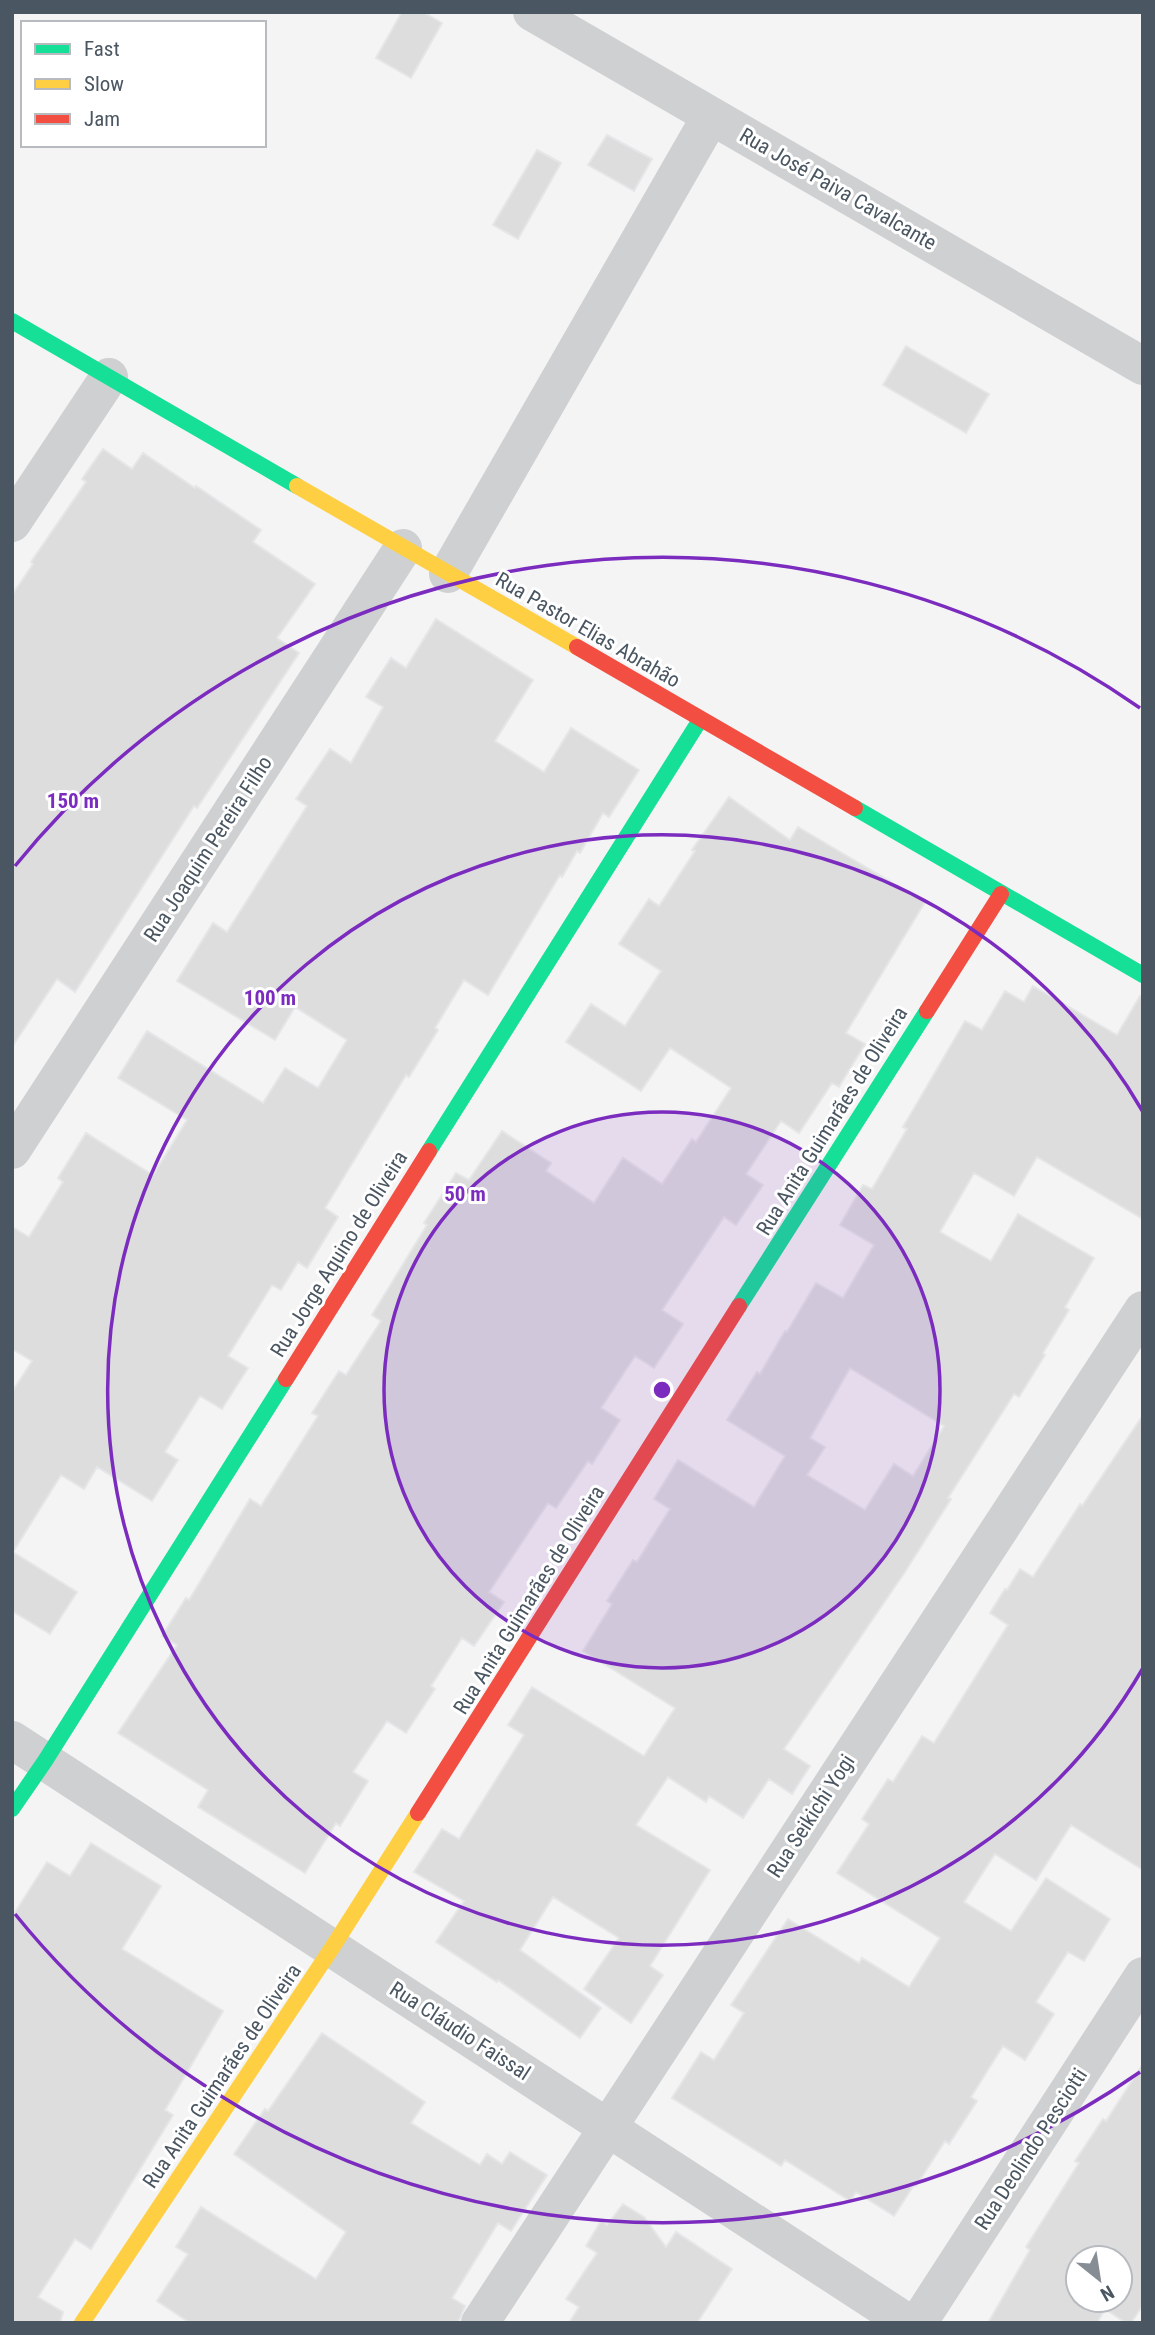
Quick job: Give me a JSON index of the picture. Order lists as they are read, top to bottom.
{
  "streets": {
    "street": [
      "Rua José Paiva Cavalcante",
      "Rua Pastor Elias Abrahão",
      "Rua Joaquim Pereira Filho",
      "Rua Anita Guimarães de Oliveira",
      "Rua Jorge Aquino de Oliveira",
      "Rua Seikichi Yogi",
      "Rua Cláudio Faissal",
      "Rua Deolindo Pesciotti"
    ]
  },
  "crossings": [
    ["Rua Pastor Elias Abrahão", "Rua Joaquim Pereira Filho"],
    ["Rua Pastor Elias Abrahão", "Rua Anita Guimarães de Oliveira"],
    ["Rua Pastor Elias Abrahão", "Rua Jorge Aquino de Oliveira"],
    ["Rua Anita Guimarães de Oliveira", "Rua Cláudio Faissal"],
    ["Rua Jorge Aquino de Oliveira", "Rua Cláudio Faissal"],
    ["Rua Seikichi Yogi", "Rua Cláudio Faissal"]
  ],
  "legend": ["Fast", "Slow", "Jam"],
  "north": "bottom right",
  "rings": ["150 m", "100 m", "50 m"]
}
